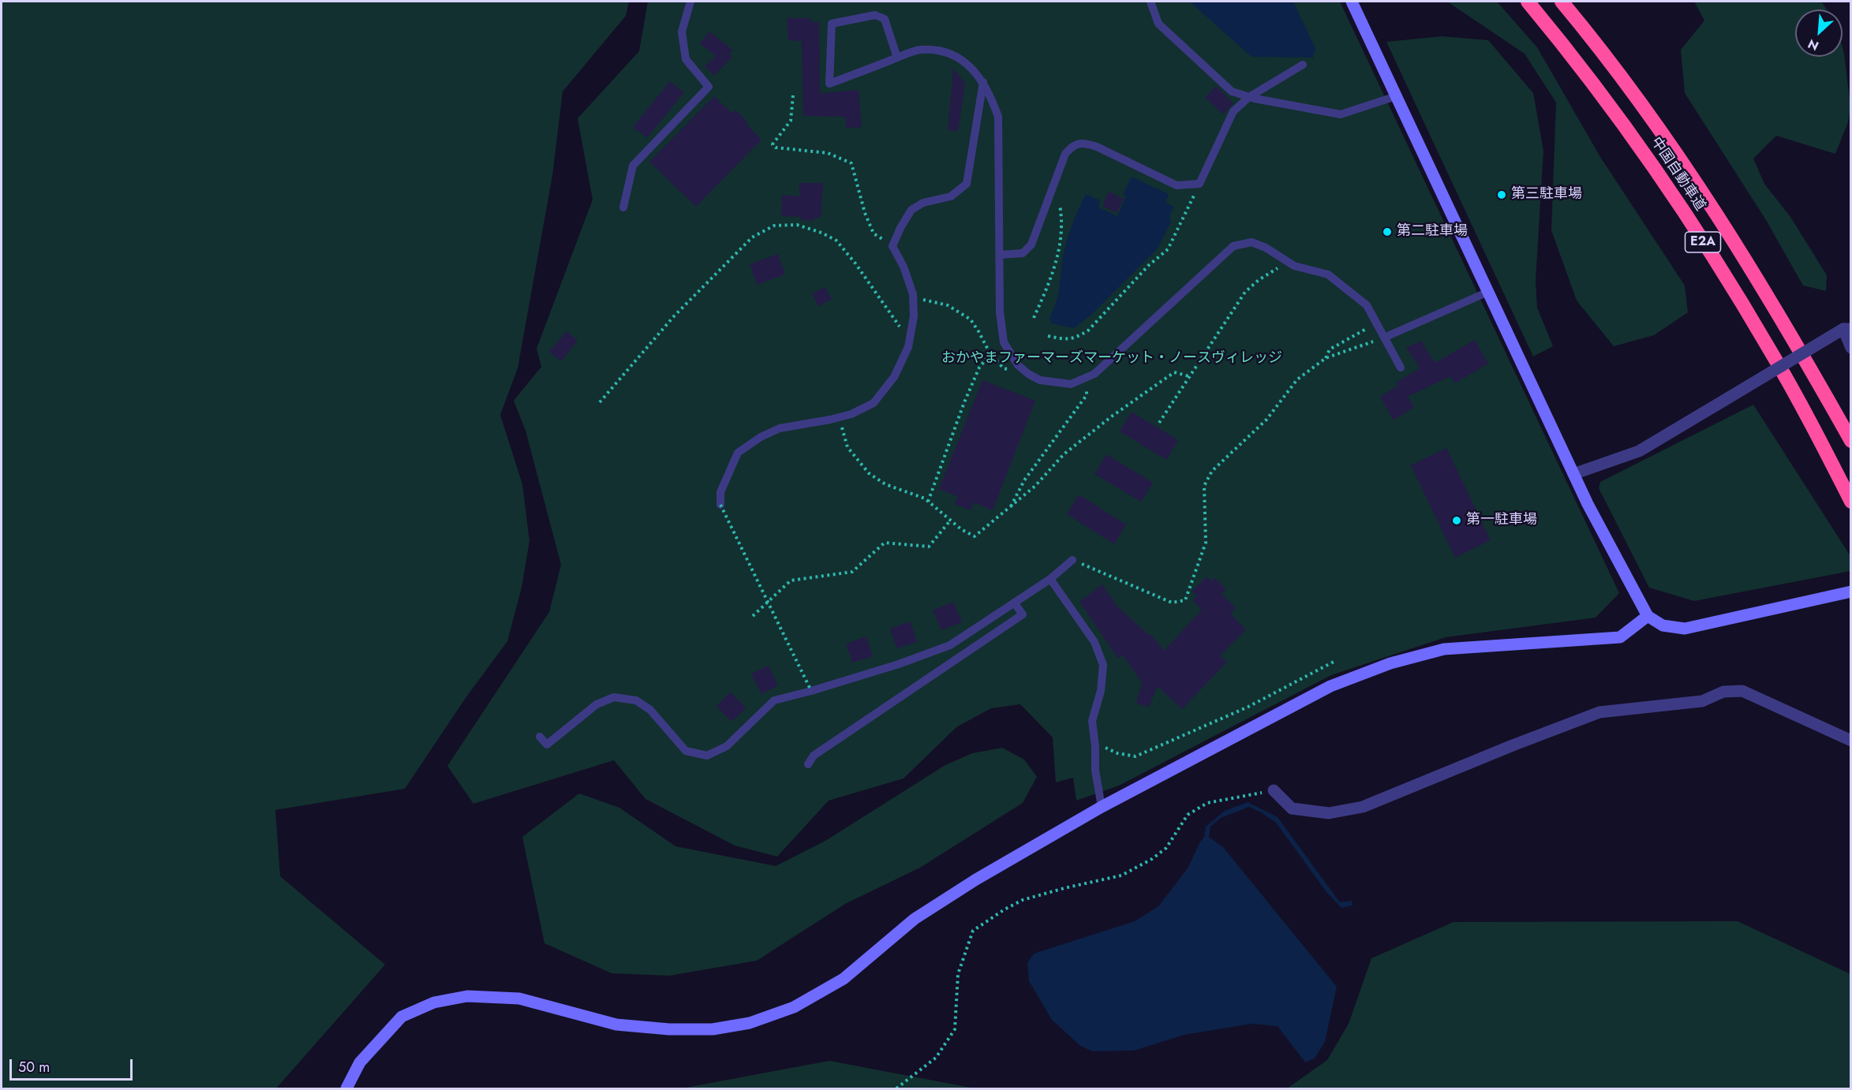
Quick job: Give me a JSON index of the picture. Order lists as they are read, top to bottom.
{
  "streets": {
    "highway": ["中国自動車道", "E2A"]
  },
  "parks": ["おかやまファーマーズマーケット・ノースヴィレッジ"],
  "places": ["第三駐車場", "第二駐車場", "第一駐車場"],
  "scale_bar": "50 m",
  "north": "bottom left"
}
